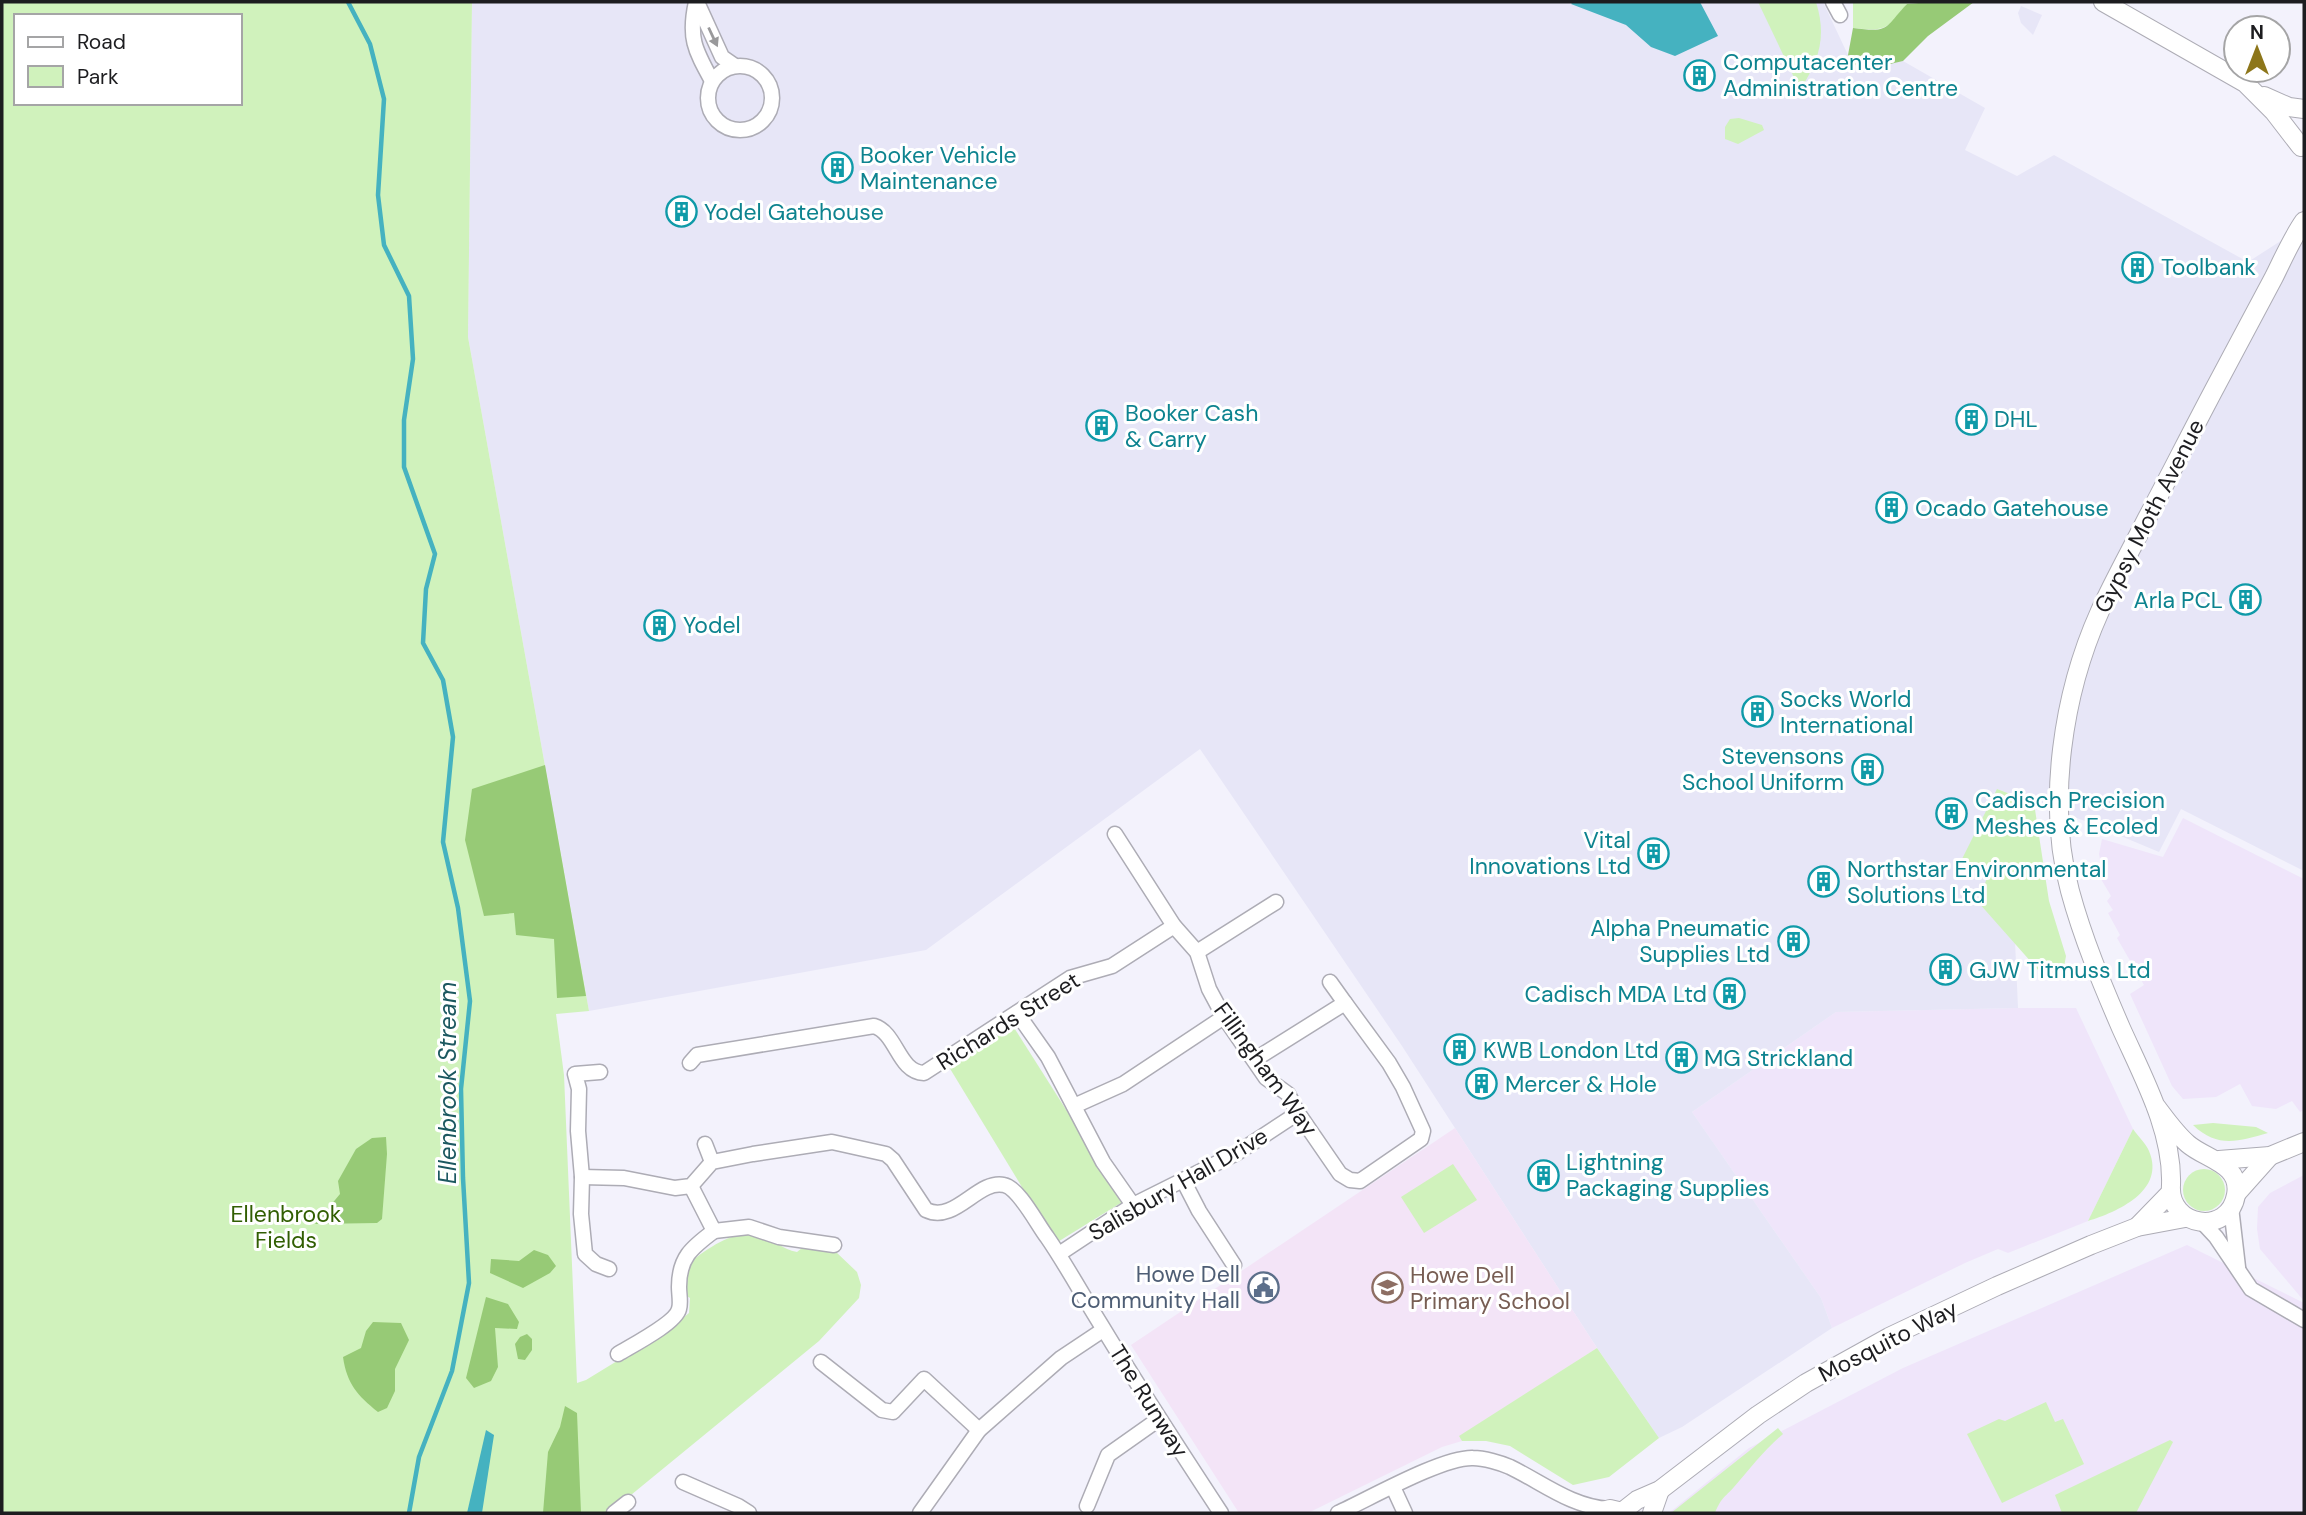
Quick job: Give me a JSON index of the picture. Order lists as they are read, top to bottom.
{
  "streets": {
    "street": [
      "Gypsy Moth Avenue",
      "Richards Street",
      "Fillingham Way",
      "Salisbury Hall Drive",
      "Mosquito Way",
      "The Runway"
    ]
  },
  "crossings": [
    ["Gypsy Moth Avenue", "Mosquito Way"],
    ["Richards Street", "Fillingham Way"],
    ["Fillingham Way", "Salisbury Hall Drive"],
    ["Salisbury Hall Drive", "The Runway"]
  ],
  "water": ["Ellenbrook Stream"],
  "parks": ["Ellenbrook Fields"],
  "places": {
    "building": [
      "Computacenter Administration Centre",
      "Booker Vehicle Maintenance",
      "Yodel Gatehouse",
      "Toolbank",
      "DHL",
      "Booker Cash & Carry",
      "Ocado Gatehouse",
      "Arla PCL",
      "Yodel",
      "Socks World International",
      "Stevensons School Uniform",
      "Cadisch Precision Meshes & Ecoled",
      "Vital Innovations Ltd",
      "Northstar Environmental Solutions Ltd",
      "Alpha Pneumatic Supplies Ltd",
      "GJW Titmuss Ltd",
      "Cadisch MDA Ltd",
      "KWB London Ltd",
      "MG Strickland",
      "Mercer & Hole",
      "Lightning Packaging Supplies"
    ],
    "public building": ["Howe Dell Community Hall"],
    "school or university": ["Howe Dell Primary School"]
  },
  "legend": ["Road", "Park"],
  "north": "top"
}
